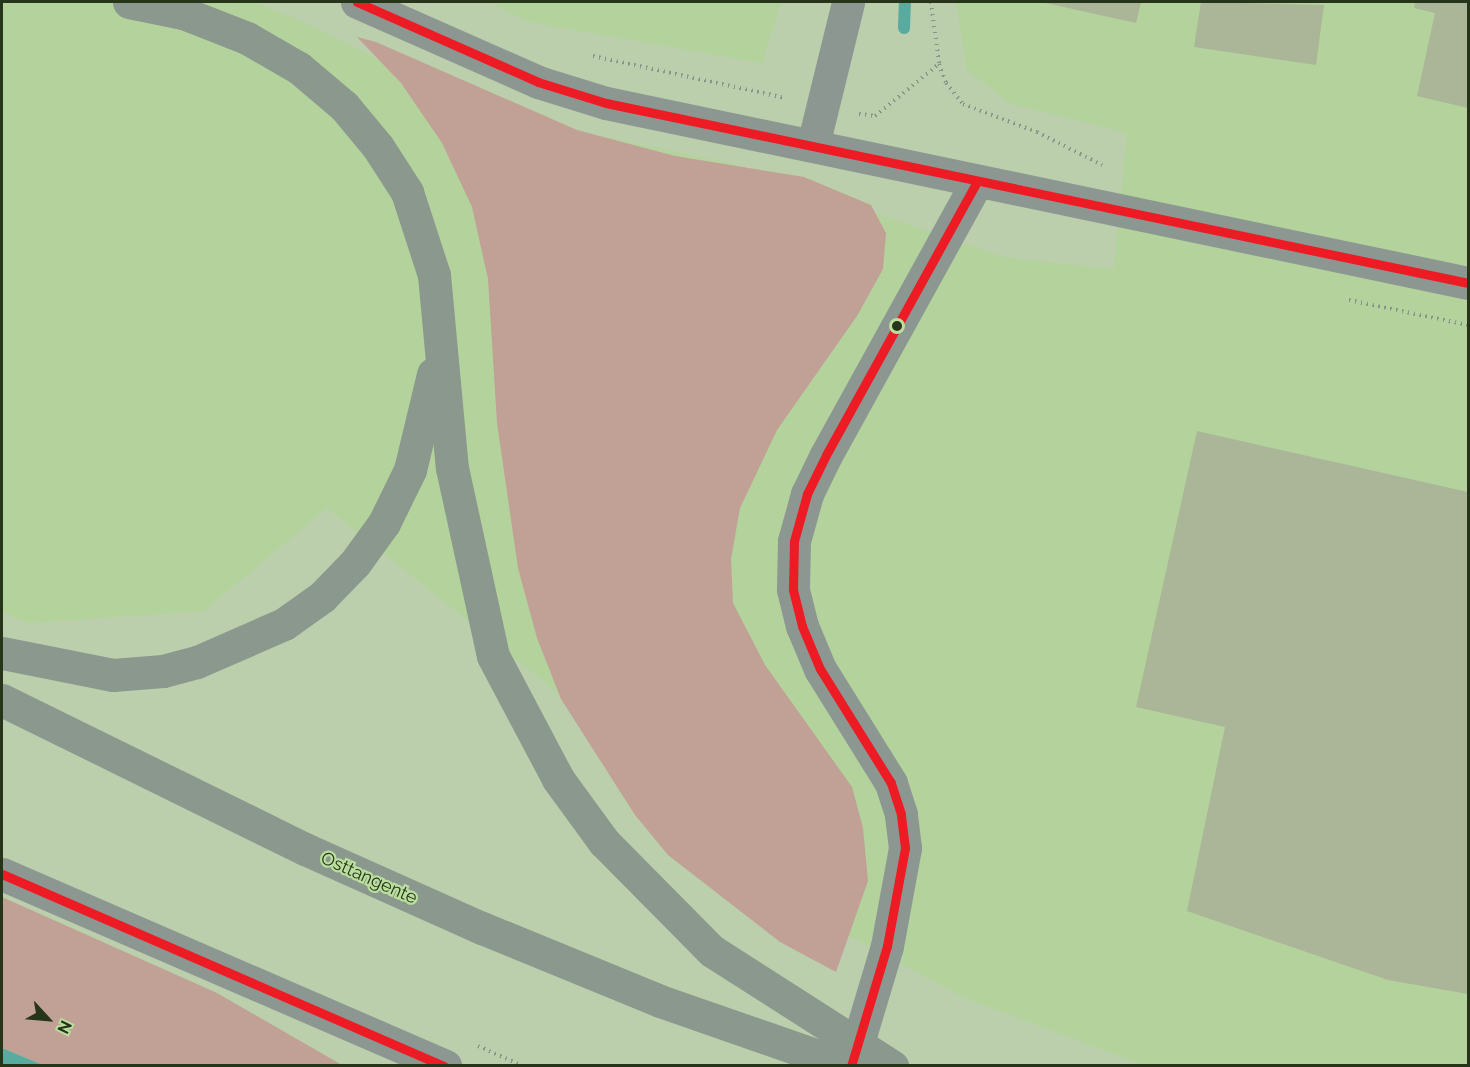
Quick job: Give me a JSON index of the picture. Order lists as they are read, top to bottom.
{
  "streets": {
    "main road": ["Osttangente"]
  },
  "north": "bottom right"
}
